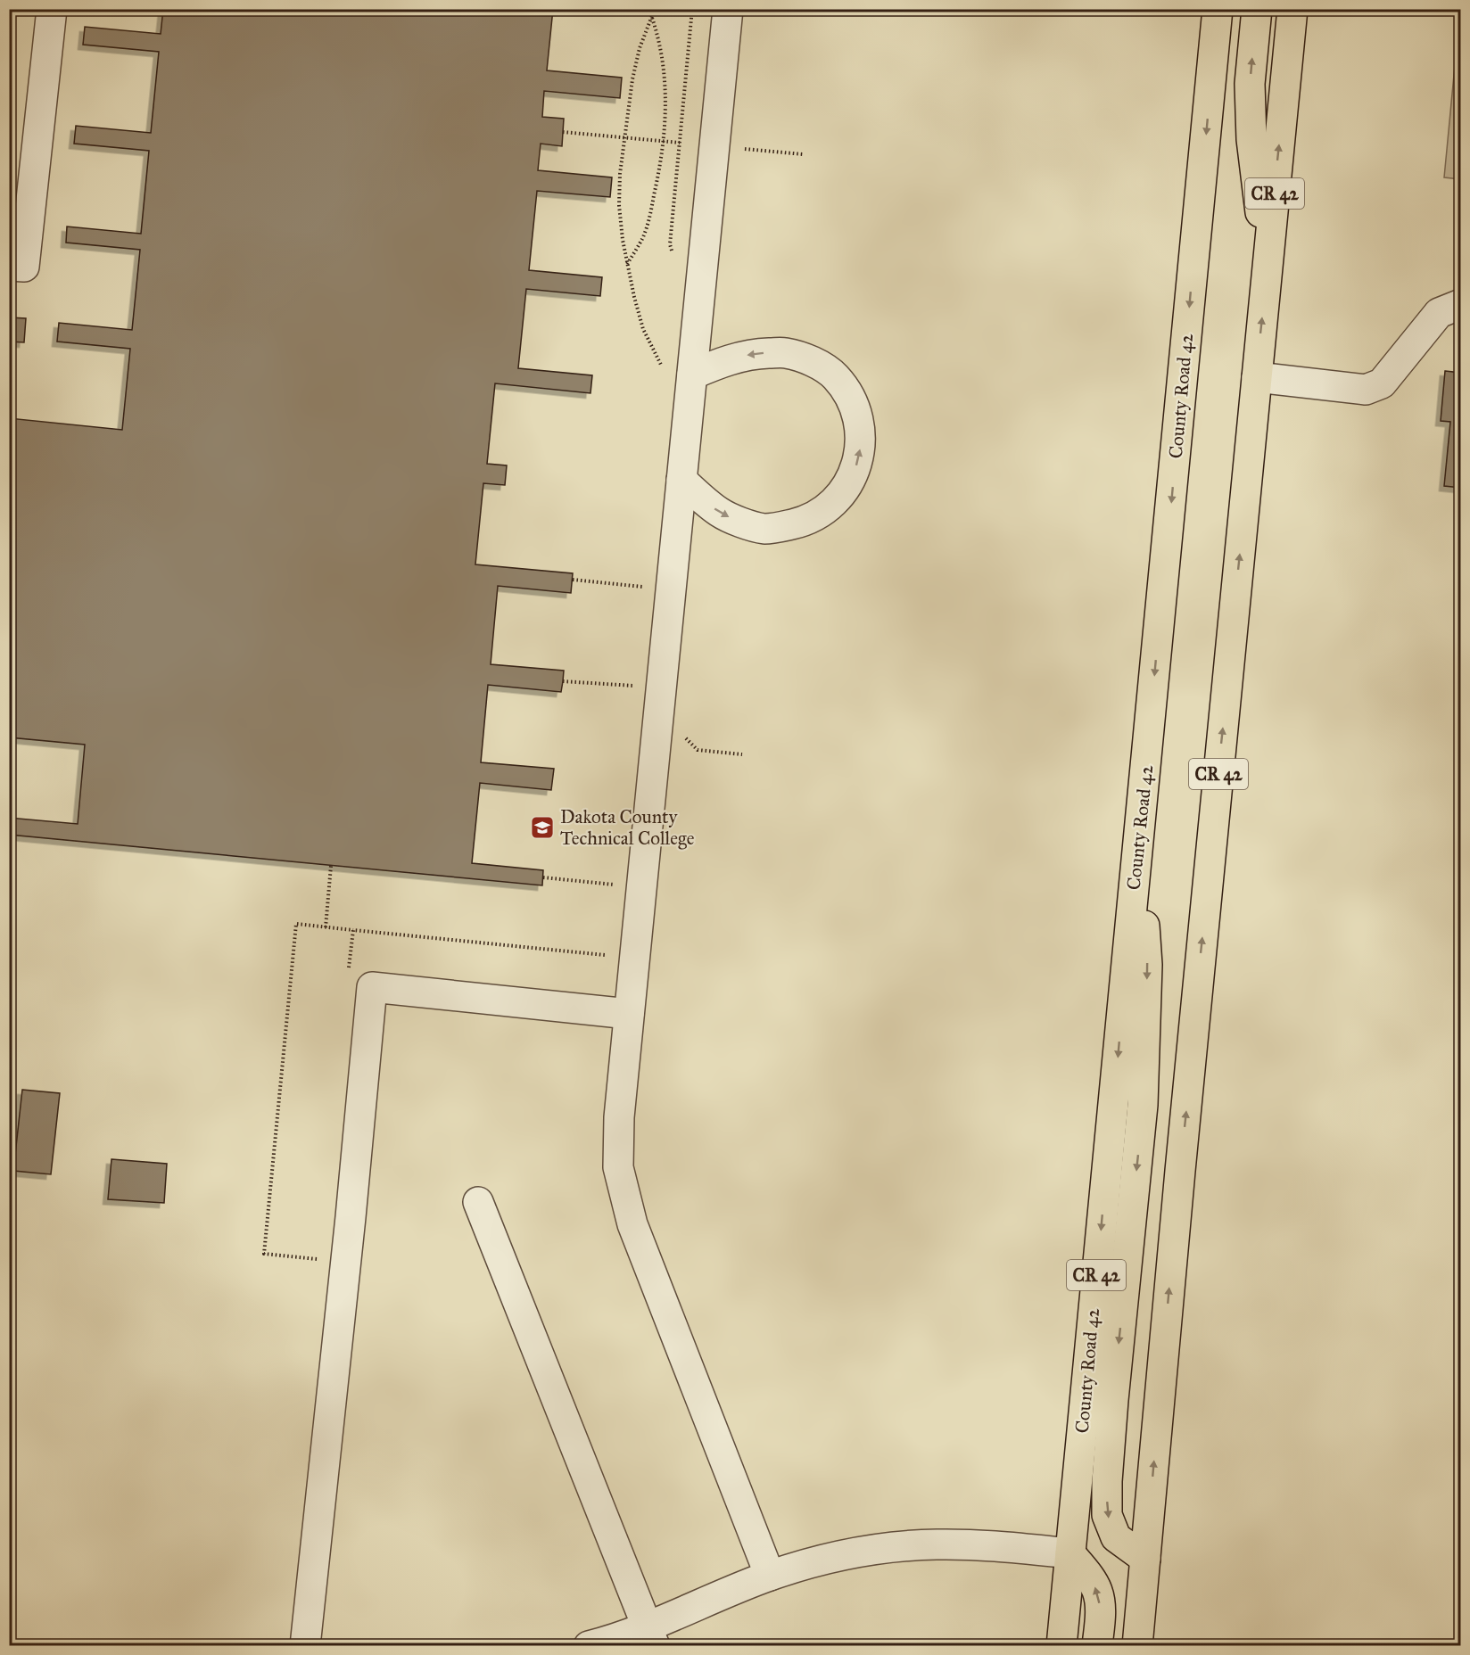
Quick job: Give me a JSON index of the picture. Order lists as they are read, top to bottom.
{
  "streets": {
    "highway": ["CR 42", "County Road 42"]
  },
  "places": {
    "school or university": ["Dakota County Technical College"]
  }
}
